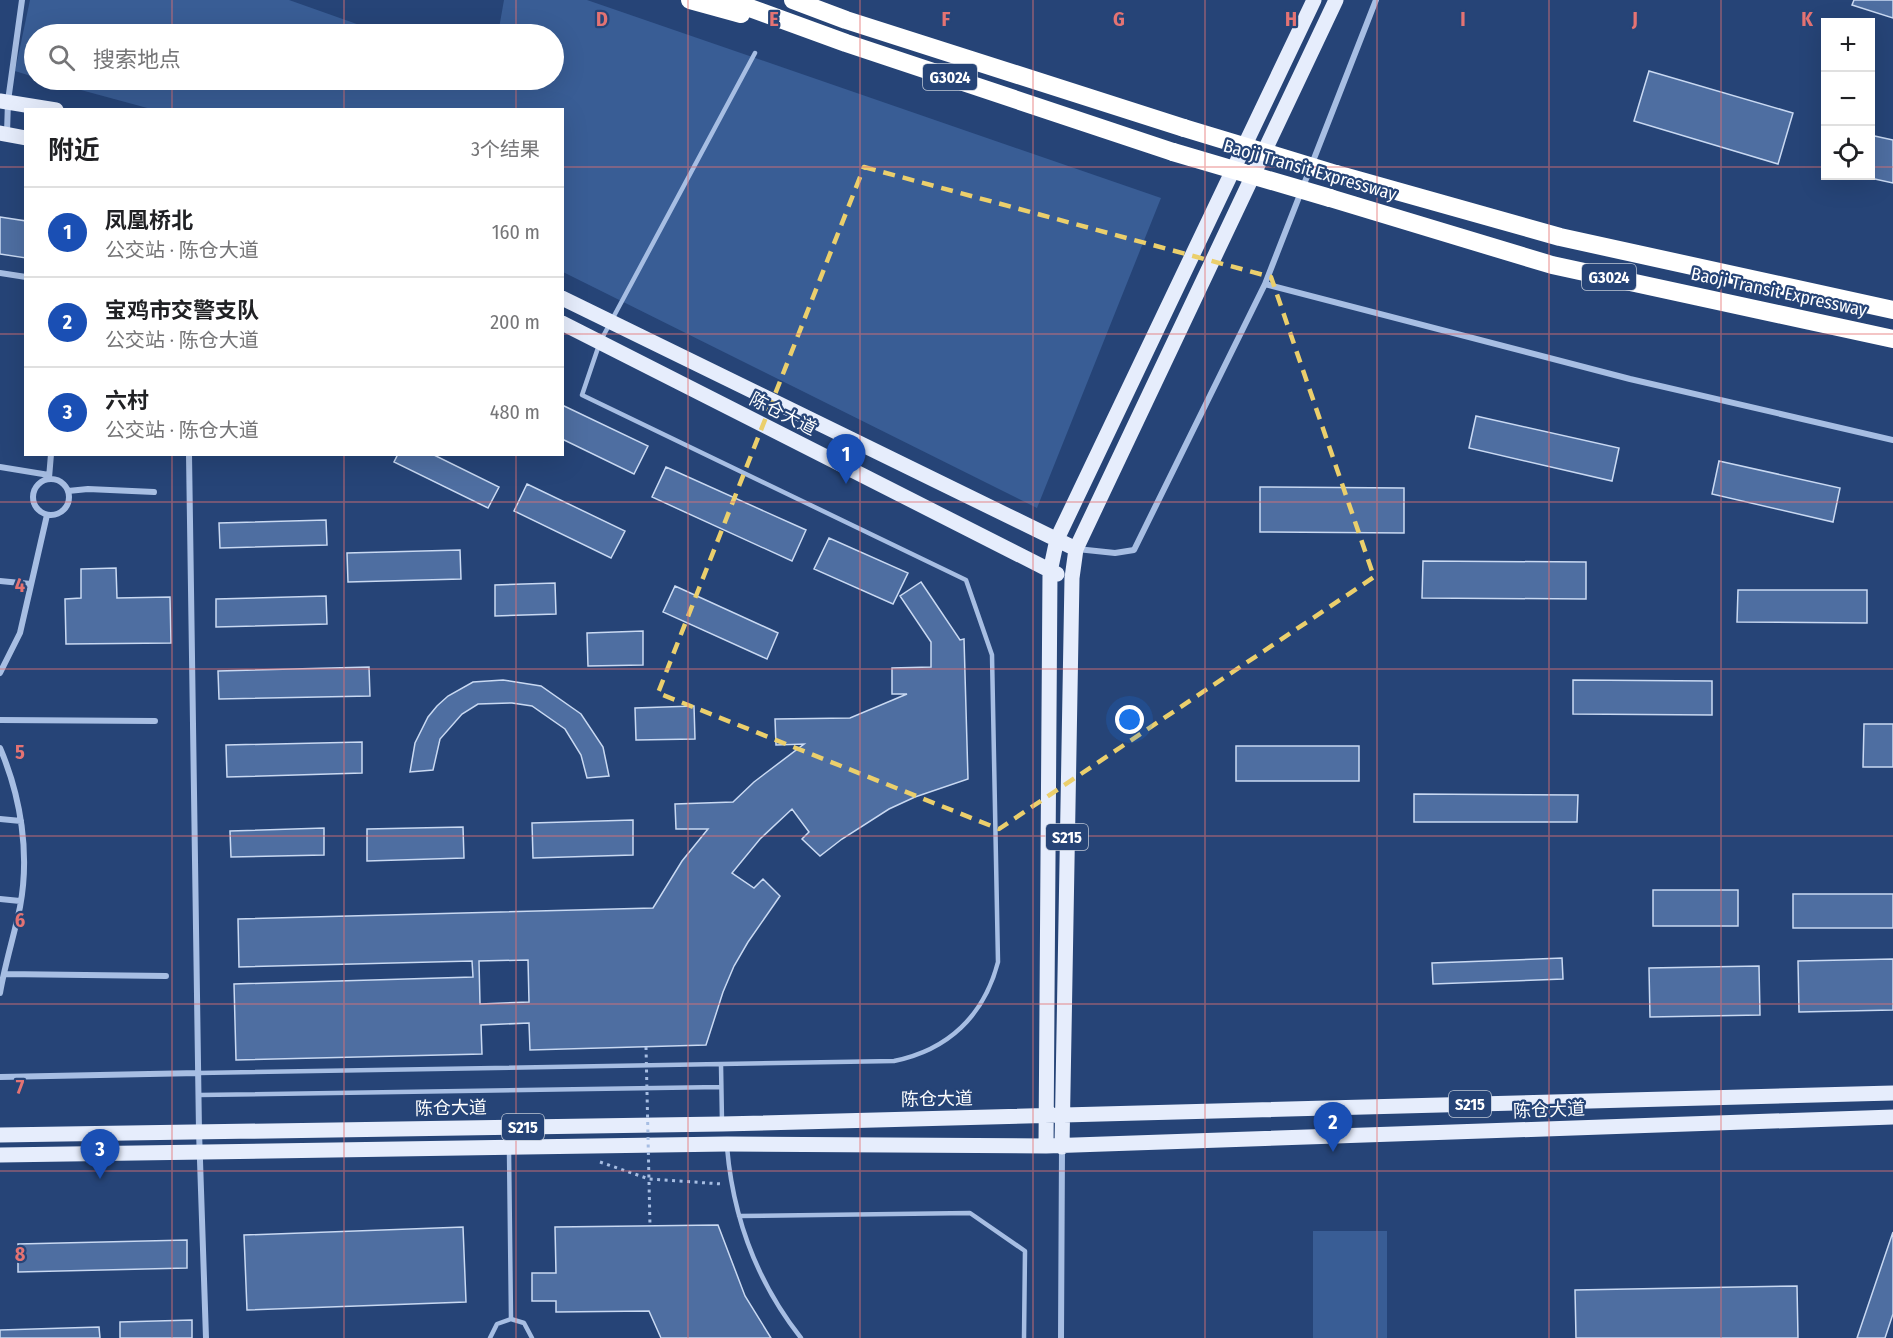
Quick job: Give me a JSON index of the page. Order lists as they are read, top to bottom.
{
  "streets": {
    "highway": ["G3024", "Baoji Transit Expressway"],
    "main road": ["陈仓大道", "S215"]
  },
  "crossings": [
    ["陈仓大道", "S215"]
  ],
  "page": {
    "map_buttons": ["+", "−"],
    "search": "搜索地点",
    "heading": ["附近", "3个结果"],
    "list": [
      {
        "mark": "1",
        "name": "凤凰桥北",
        "note": "公交站 · 陈仓大道",
        "value": "160 m"
      },
      {
        "mark": "2",
        "name": "宝鸡市交警支队",
        "note": "公交站 · 陈仓大道",
        "value": "200 m"
      },
      {
        "mark": "3",
        "name": "六村",
        "note": "公交站 · 陈仓大道",
        "value": "480 m"
      }
    ],
    "pins": ["1", "2", "3"]
  },
  "grid": {
    "columns": [
      "D",
      "E",
      "F",
      "G",
      "H",
      "I",
      "J",
      "K"
    ],
    "rows": [
      "4",
      "5",
      "6",
      "7",
      "8"
    ]
  }
}
